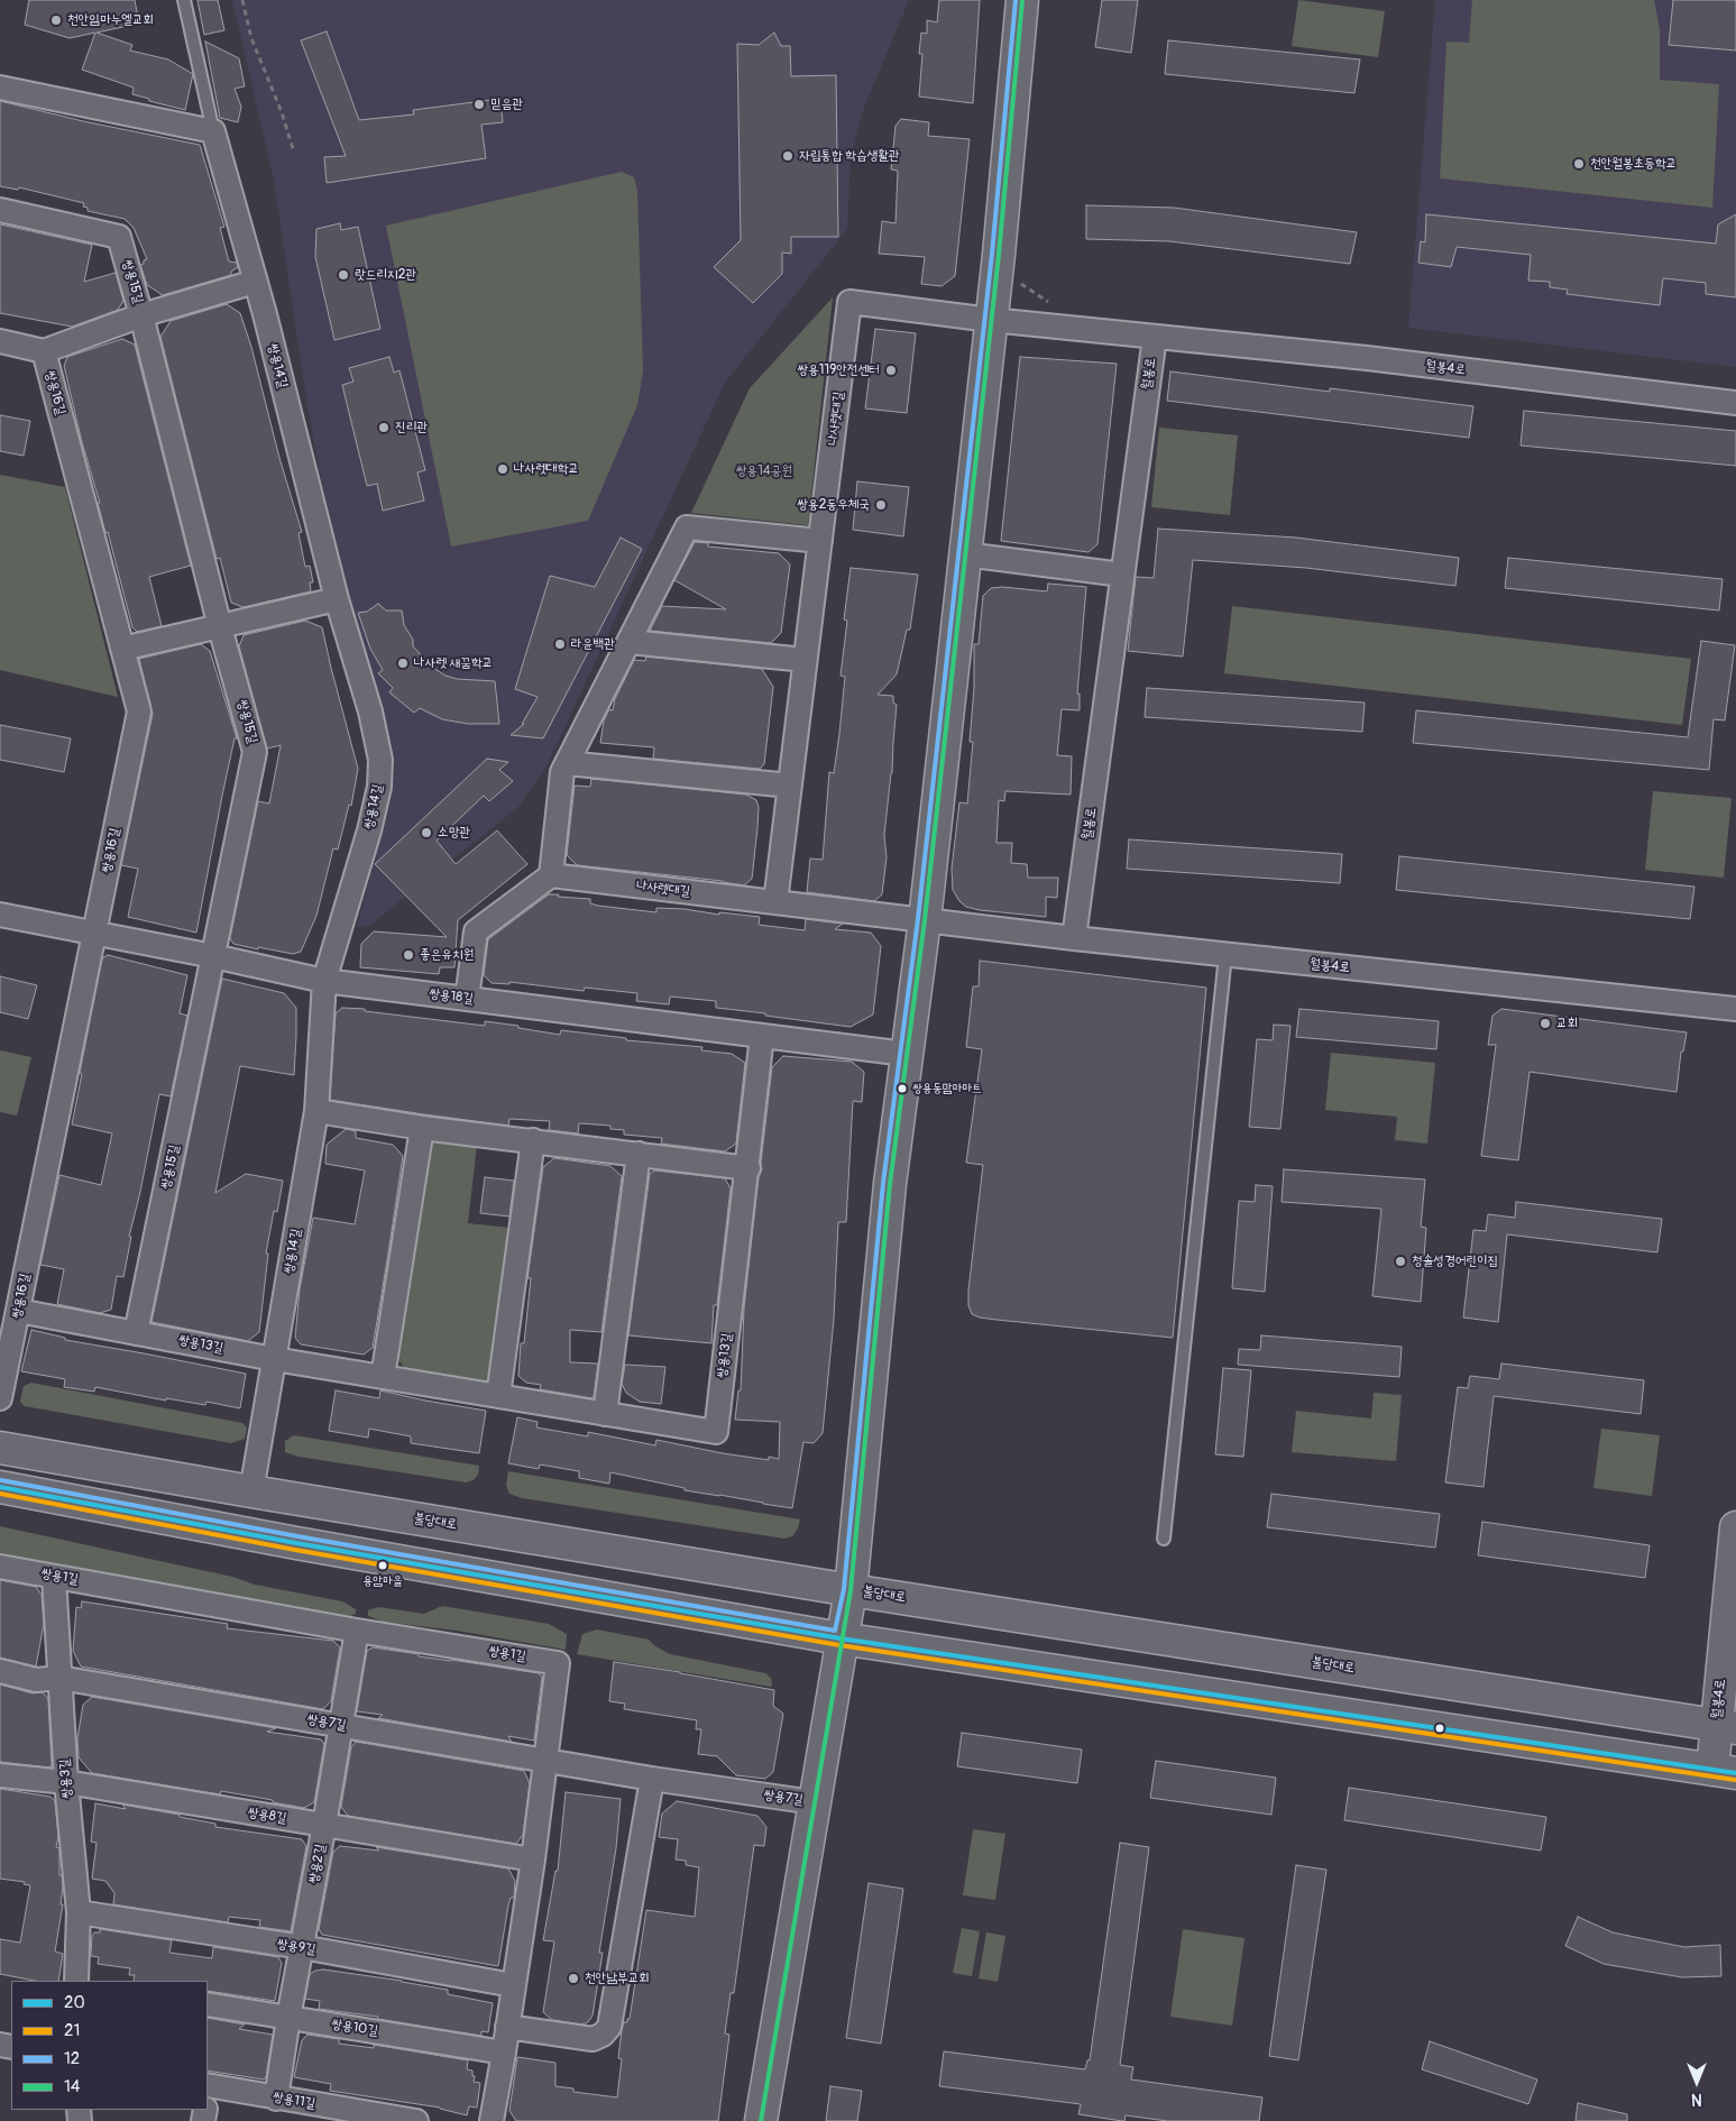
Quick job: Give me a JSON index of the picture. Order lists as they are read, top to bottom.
{
  "streets": {
    "main road": ["월봉4로", "불당대로"],
    "street": [
      "쌍용15길",
      "쌍용14길",
      "월봉로",
      "쌍용16길",
      "나사렛대길",
      "쌍용18길",
      "쌍용13길",
      "쌍용1길",
      "쌍용7길",
      "쌍용3길",
      "쌍용8길",
      "쌍용2길",
      "쌍용9길",
      "쌍용10길",
      "쌍용11길"
    ]
  },
  "crossings": [
    ["쌍용15길", "쌍용18길"],
    ["쌍용15길", "쌍용13길"],
    ["쌍용14길", "쌍용18길"],
    ["쌍용14길", "쌍용13길"],
    ["쌍용14길", "불당대로"],
    ["월봉4로", "월봉로"],
    ["월봉4로", "나사렛대길"],
    ["월봉4로", "불당대로"],
    ["쌍용16길", "쌍용18길"],
    ["쌍용16길", "쌍용13길"],
    ["쌍용18길", "쌍용13길"],
    ["쌍용1길", "쌍용7길"],
    ["쌍용1길", "쌍용3길"],
    ["쌍용1길", "쌍용8길"],
    ["쌍용1길", "쌍용2길"],
    ["쌍용1길", "쌍용9길"],
    ["쌍용1길", "쌍용10길"],
    ["쌍용7길", "쌍용3길"],
    ["쌍용7길", "쌍용2길"],
    ["쌍용3길", "쌍용8길"],
    ["쌍용3길", "쌍용9길"],
    ["쌍용8길", "쌍용2길"],
    ["쌍용2길", "쌍용9길"],
    ["쌍용2길", "쌍용10길"],
    ["쌍용2길", "쌍용11길"]
  ],
  "parks": ["쌍용14공원"],
  "places": [
    "천안임마누엘교회",
    "믿음관",
    "자립통합 학습생활관",
    "천안월봉초등학교",
    "랏드리지2관",
    "쌍용119안전센터",
    "진리관",
    "나사렛대학교",
    "쌍용2동우체국",
    "라윤백관",
    "나사렛 새꿈학교",
    "소망관",
    "좋은유치원",
    "교회",
    "쌍용동맘마마트",
    "청솔성경어린이집",
    "용암마을",
    "천안남부교회"
  ],
  "lines": [
    "transit line 12",
    "transit line 14",
    "transit line 20",
    "transit line 21"
  ],
  "legend": [
    "20",
    "21",
    "12",
    "14"
  ],
  "north": "bottom"
}
